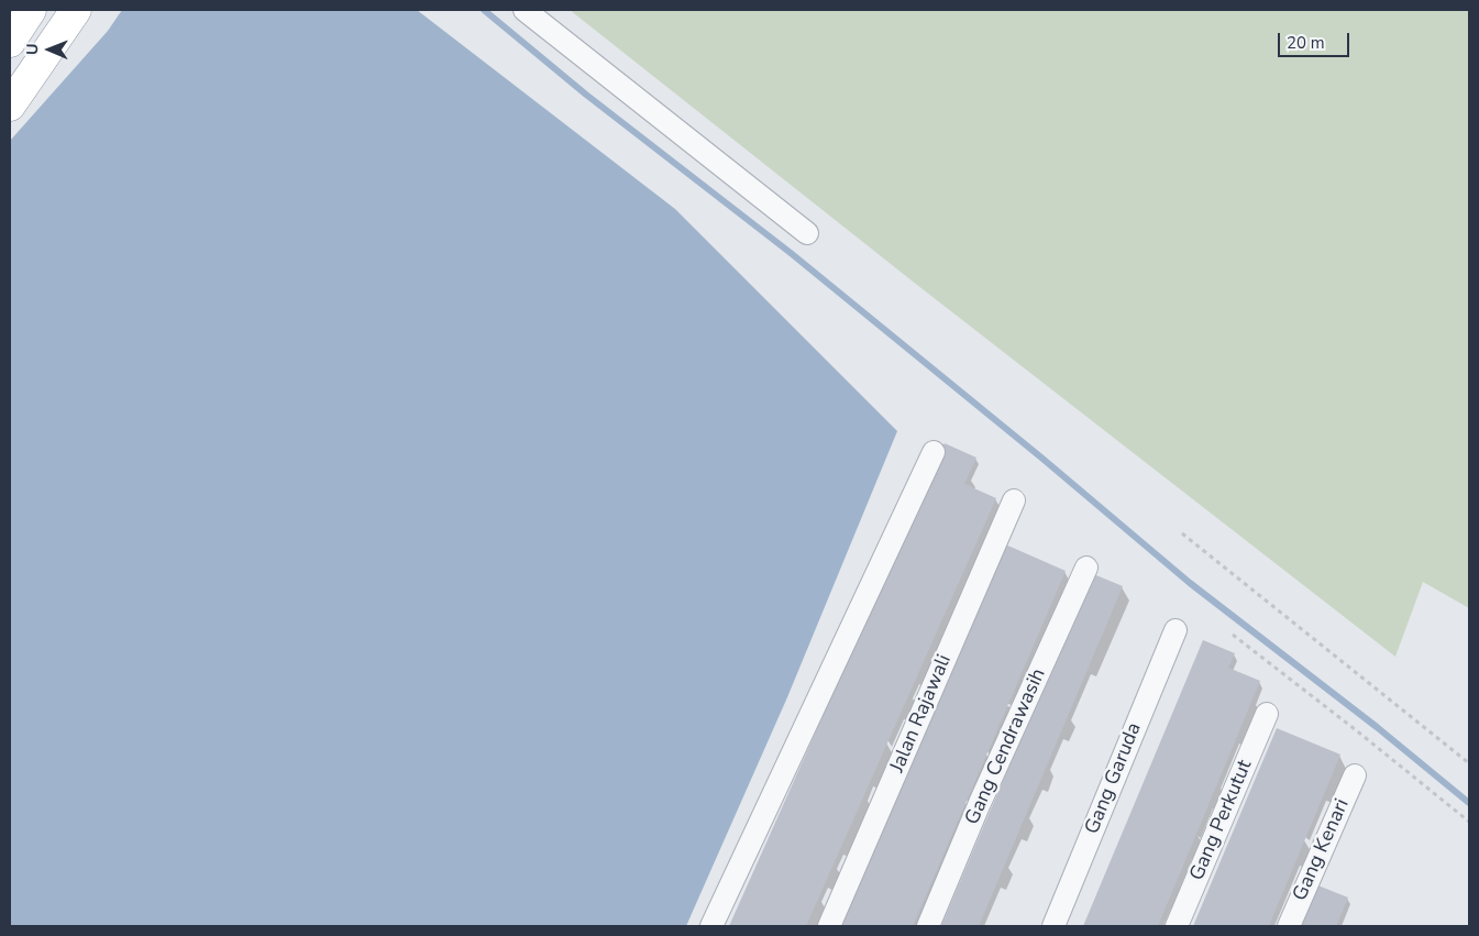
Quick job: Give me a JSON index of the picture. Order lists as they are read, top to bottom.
{
  "streets": {
    "street": [
      "Jalan Rajawali",
      "Gang Cendrawasih",
      "Gang Garuda",
      "Gang Perkutut",
      "Gang Kenari"
    ]
  },
  "scale_bar": "20 m",
  "north": "left"
}
